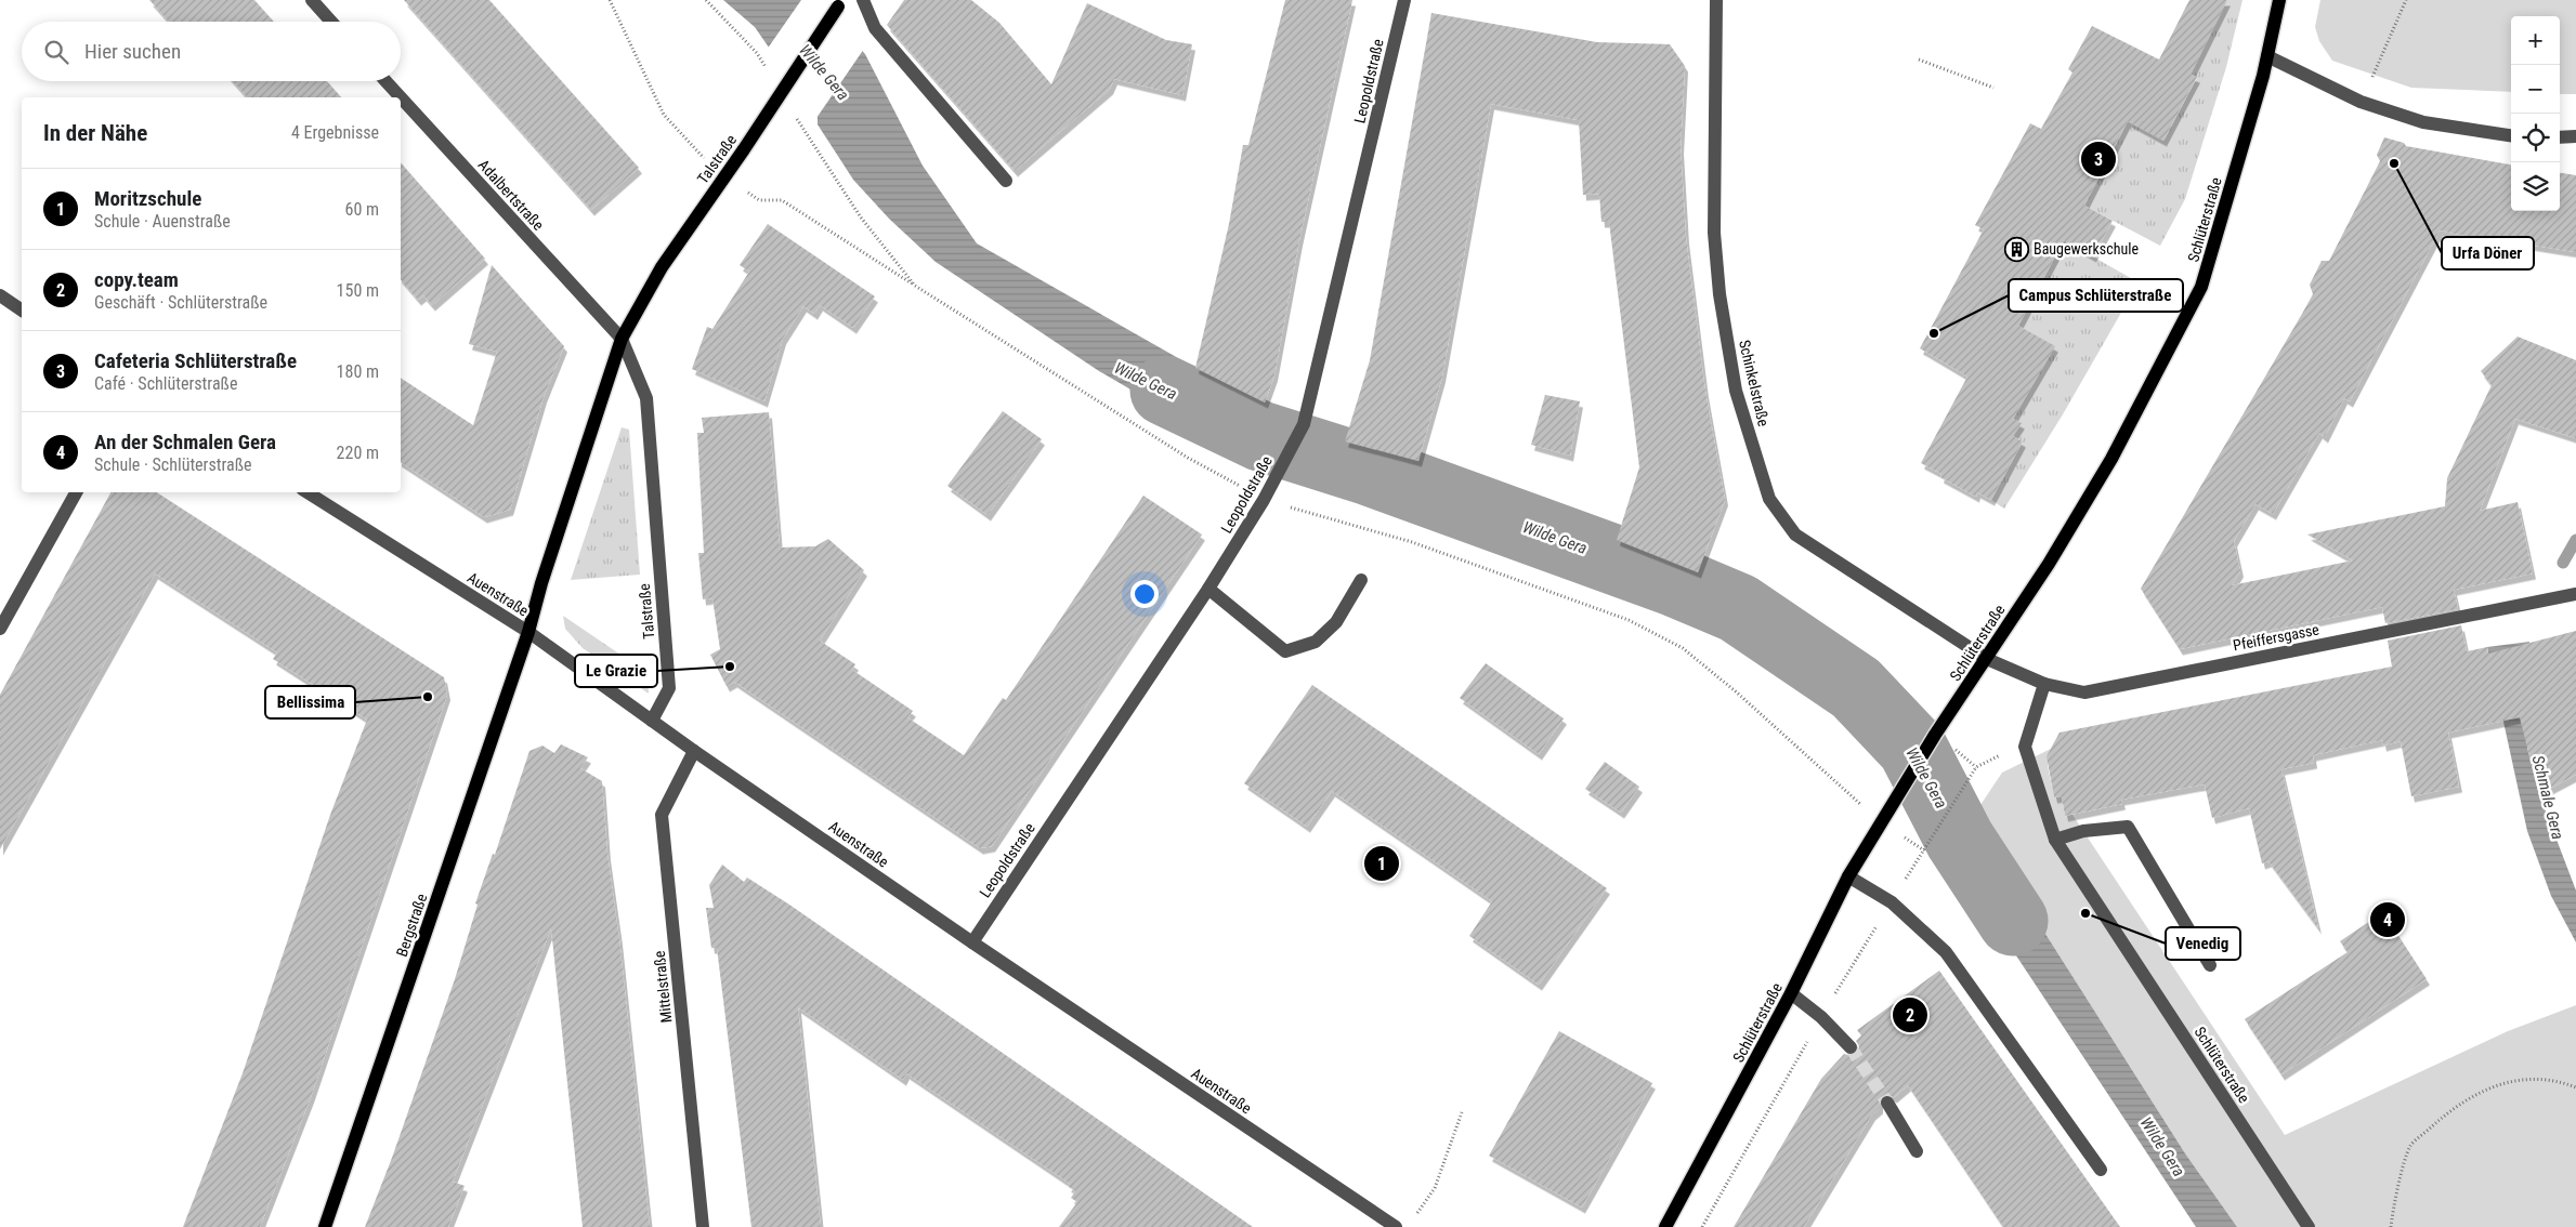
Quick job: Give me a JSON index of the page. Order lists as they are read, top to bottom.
{
  "streets": {
    "main road": ["Talstraße", "Schlüterstraße", "Bergstraße"],
    "street": [
      "Leopoldstraße",
      "Adalbertstraße",
      "Schinkelstraße",
      "Auenstraße",
      "Pfeiffersgasse",
      "Mittelstraße"
    ]
  },
  "crossings": [
    ["Leopoldstraße", "Auenstraße"],
    ["Talstraße", "Adalbertstraße"],
    ["Talstraße", "Auenstraße"],
    ["Talstraße", "Bergstraße"],
    ["Schlüterstraße", "Schinkelstraße"],
    ["Schlüterstraße", "Pfeiffersgasse"],
    ["Schinkelstraße", "Pfeiffersgasse"],
    ["Auenstraße", "Bergstraße"],
    ["Auenstraße", "Mittelstraße"]
  ],
  "water": ["Wilde Gera", "Schmale Gera"],
  "places": {
    "other": [
      "Urfa Döner",
      "Campus Schlüterstraße",
      "Le Grazie",
      "Bellissima",
      "Venedig"
    ],
    "building": ["Baugewerkschule"]
  },
  "page": {
    "map_buttons": ["+", "−"],
    "search": "Hier suchen",
    "heading": ["In der Nähe", "4 Ergebnisse"],
    "pins": [
      "3",
      "1",
      "4",
      "2"
    ],
    "list": [
      {
        "mark": "1",
        "name": "Moritzschule",
        "note": "Schule · Auenstraße",
        "value": "60 m"
      },
      {
        "mark": "2",
        "name": "copy.team",
        "note": "Geschäft · Schlüterstraße",
        "value": "150 m"
      },
      {
        "mark": "3",
        "name": "Cafeteria Schlüterstraße",
        "note": "Café · Schlüterstraße",
        "value": "180 m"
      },
      {
        "mark": "4",
        "name": "An der Schmalen Gera",
        "note": "Schule · Schlüterstraße",
        "value": "220 m"
      }
    ]
  }
}
